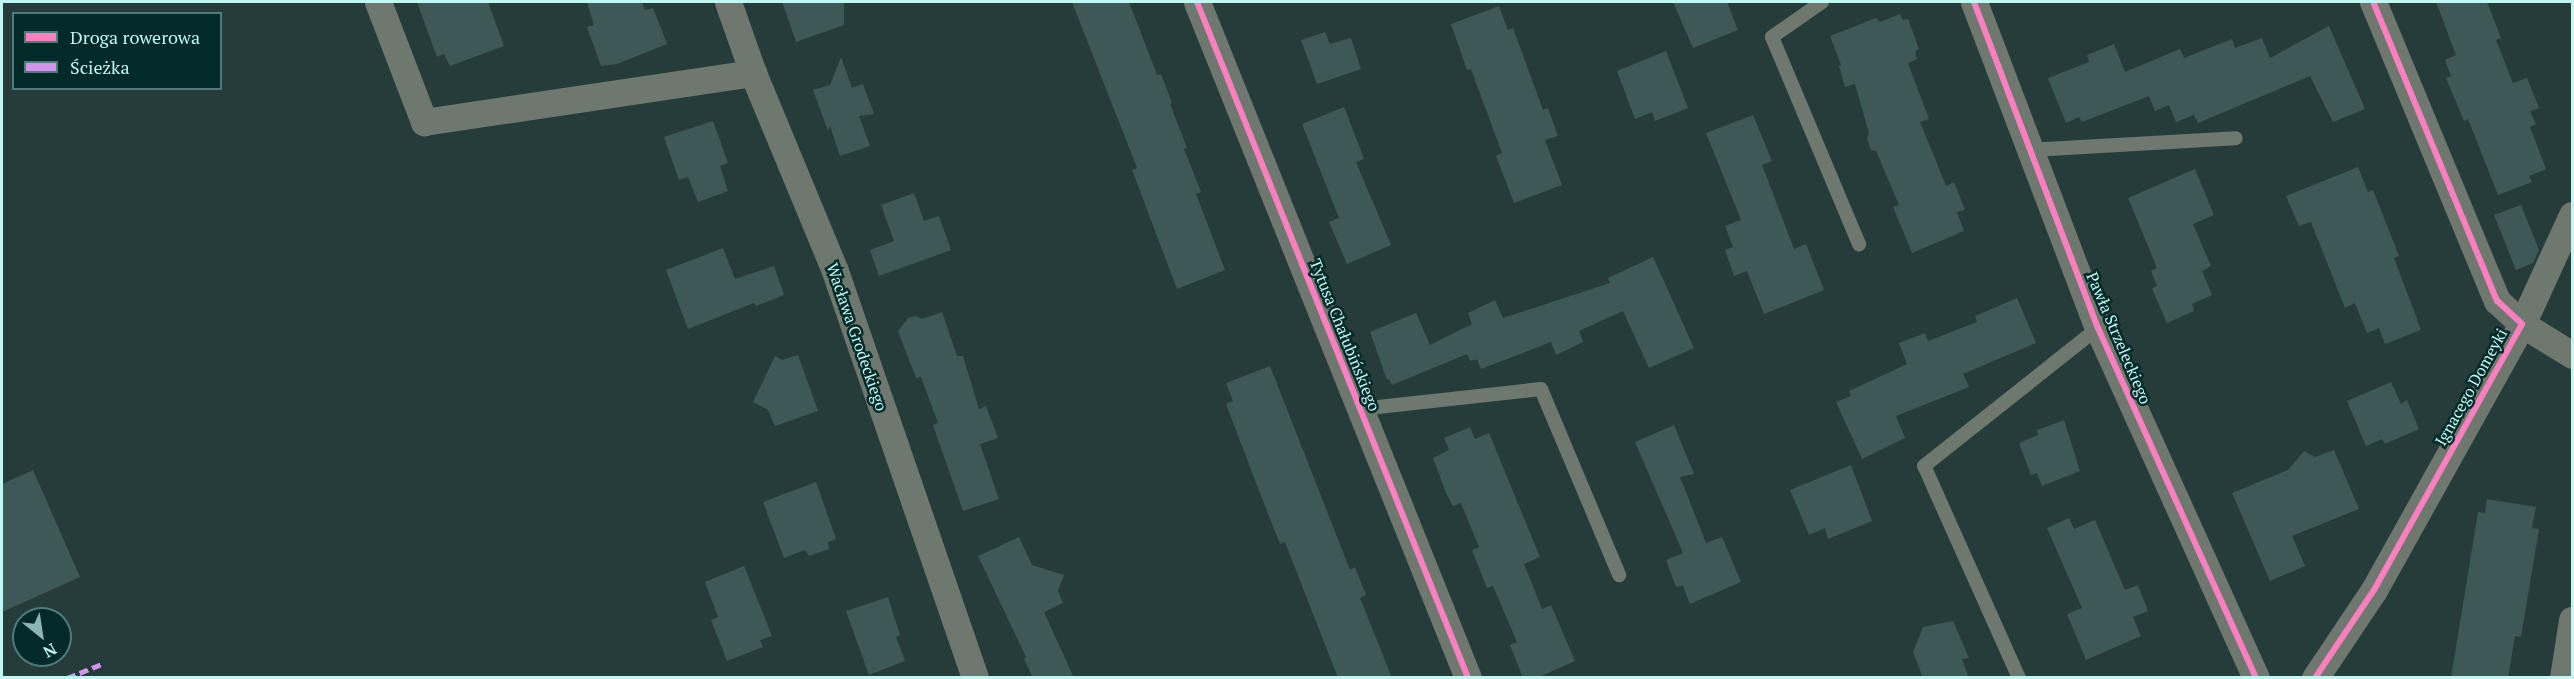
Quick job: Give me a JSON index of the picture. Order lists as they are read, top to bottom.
{
  "streets": {
    "street": [
      "Tytusa Chałubińskiego",
      "Wacława Grodeckiego",
      "Pawła Strzeleckiego",
      "Ignacego Domeyki"
    ]
  },
  "legend": ["Droga rowerowa", "Ścieżka"],
  "north": "bottom right"
}
